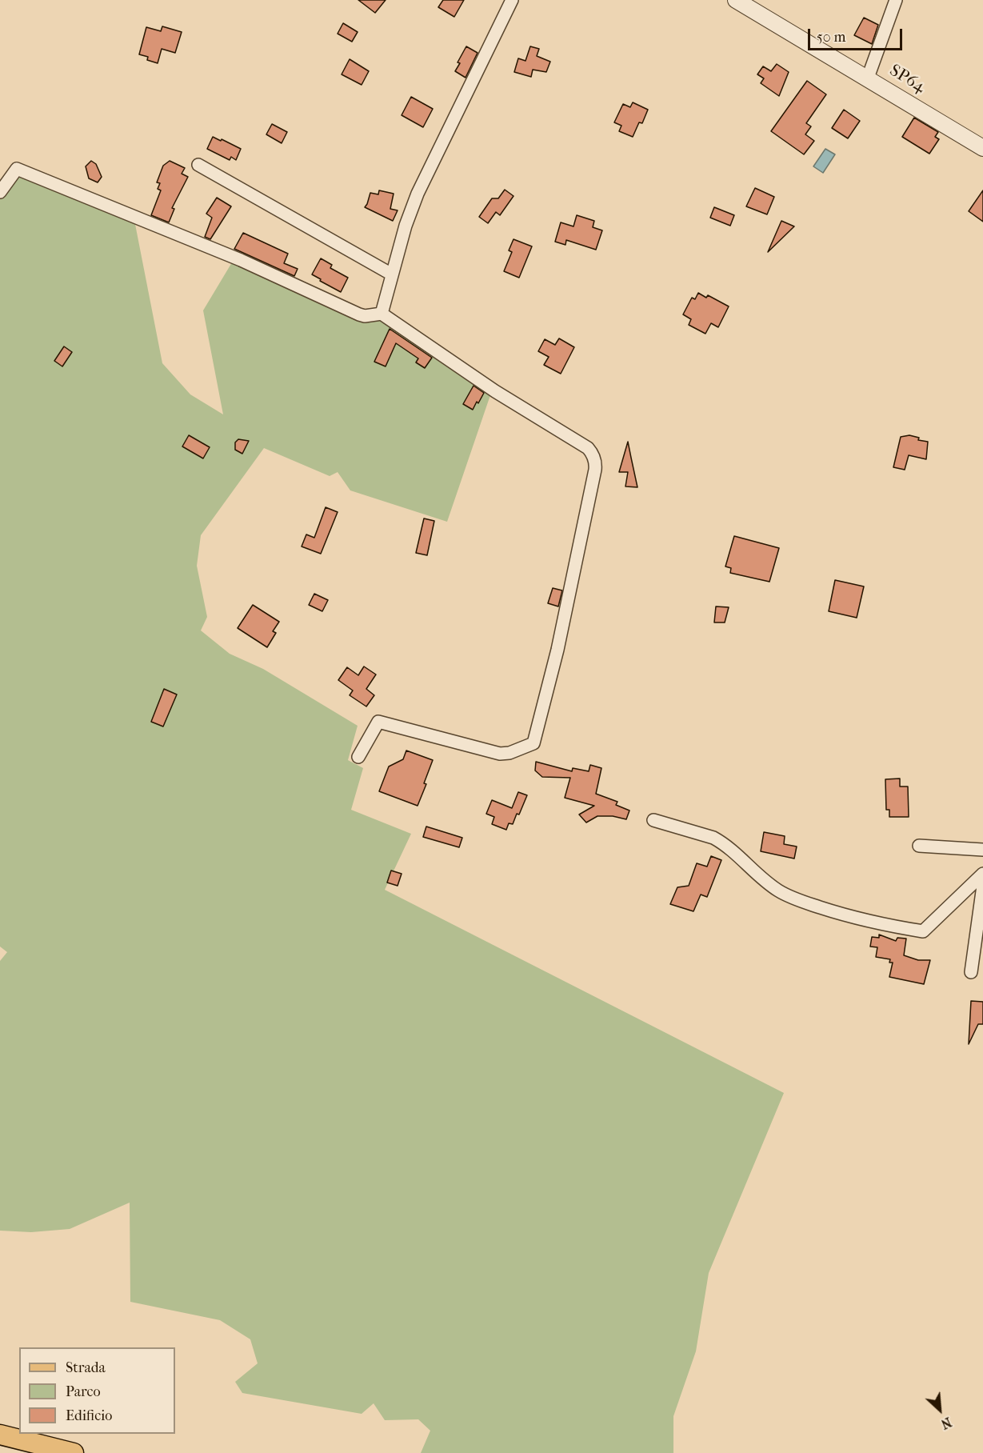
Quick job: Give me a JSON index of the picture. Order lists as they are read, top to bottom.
{
  "streets": {
    "street": ["SP64"]
  },
  "legend": ["Strada", "Parco", "Edificio"],
  "scale_bar": "50 m",
  "north": "bottom right"
}
